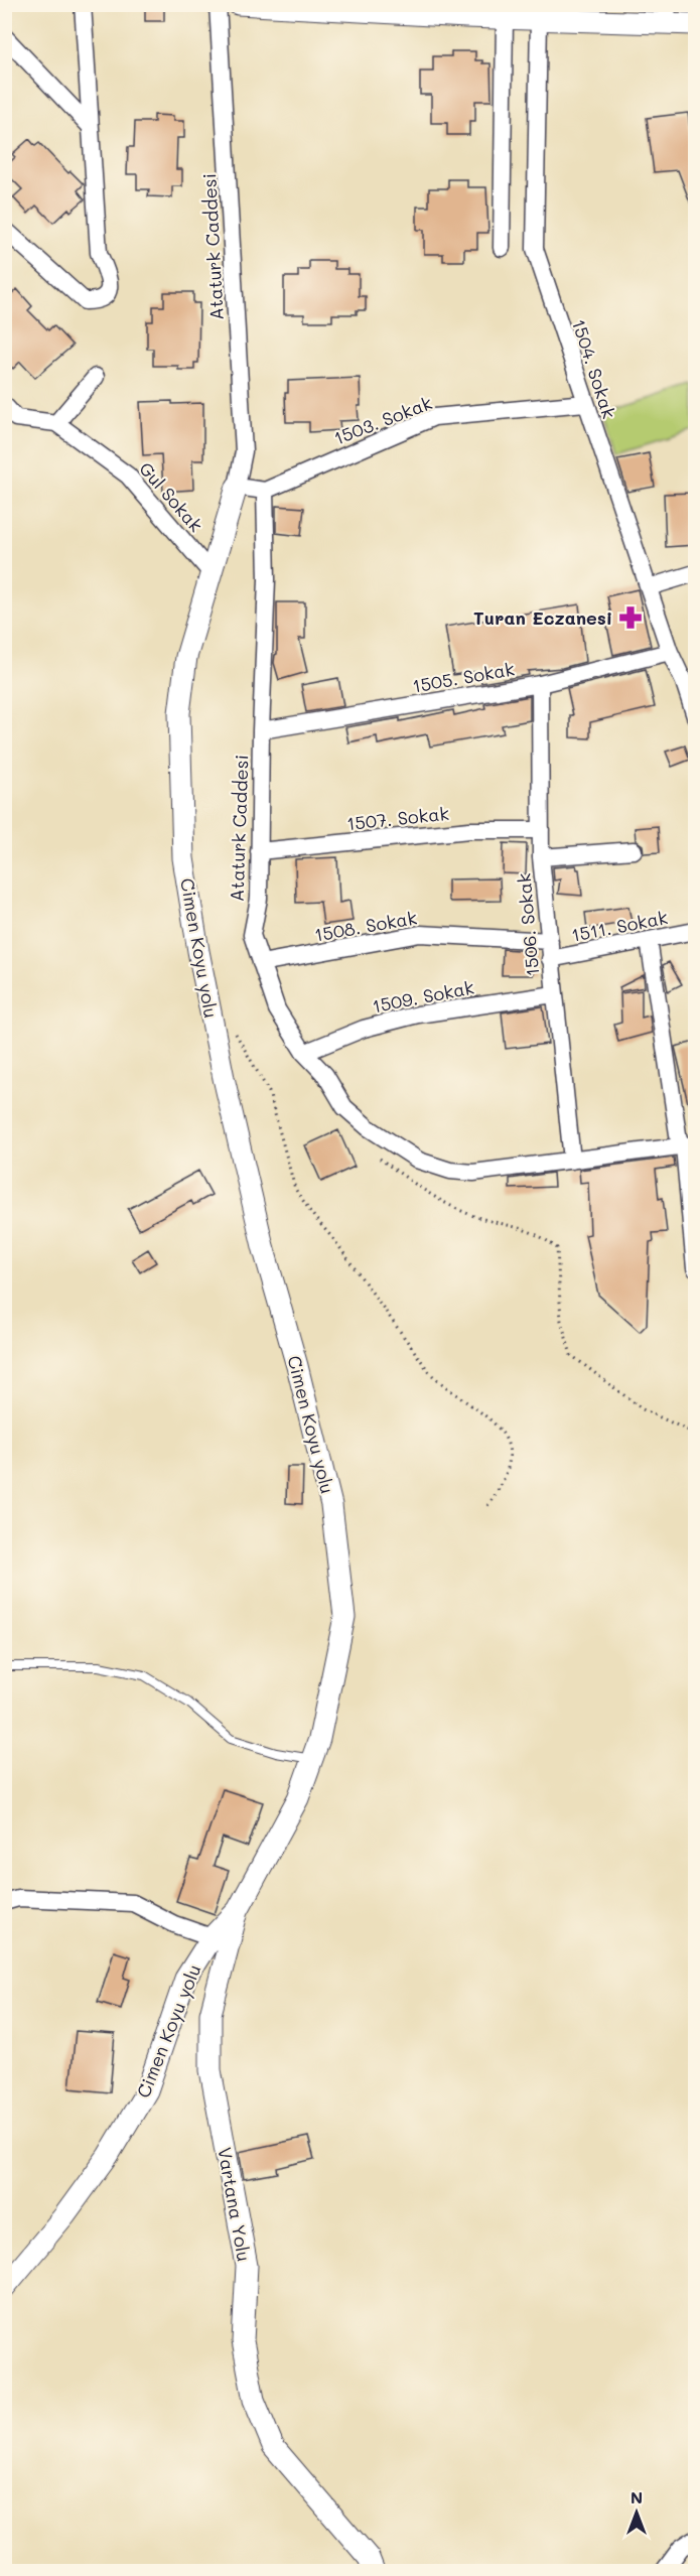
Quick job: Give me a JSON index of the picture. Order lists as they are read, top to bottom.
{
  "streets": {
    "street": [
      "Ataturk Caddesi",
      "1504. Sokak",
      "1503. Sokak",
      "Gul Sokak",
      "1505. Sokak",
      "1507. Sokak",
      "1506. Sokak",
      "1508. Sokak",
      "1511. Sokak",
      "Cimen Koyu yolu",
      "1509. Sokak",
      "Vartana Yolu"
    ]
  },
  "crossings": [
    ["Ataturk Caddesi", "1503. Sokak"],
    ["Ataturk Caddesi", "1505. Sokak"],
    ["Ataturk Caddesi", "1507. Sokak"],
    ["Ataturk Caddesi", "1506. Sokak"],
    ["Ataturk Caddesi", "1508. Sokak"],
    ["Ataturk Caddesi", "Cimen Koyu yolu"],
    ["Ataturk Caddesi", "1509. Sokak"],
    ["1504. Sokak", "1503. Sokak"],
    ["1504. Sokak", "1505. Sokak"],
    ["Gul Sokak", "Cimen Koyu yolu"],
    ["1505. Sokak", "1506. Sokak"],
    ["1507. Sokak", "1506. Sokak"],
    ["1506. Sokak", "1508. Sokak"],
    ["1506. Sokak", "1511. Sokak"],
    ["1506. Sokak", "1509. Sokak"],
    ["Cimen Koyu yolu", "Vartana Yolu"]
  ],
  "places": {
    "pharmacy": ["Turan Eczanesi"]
  },
  "north": "top"
}
